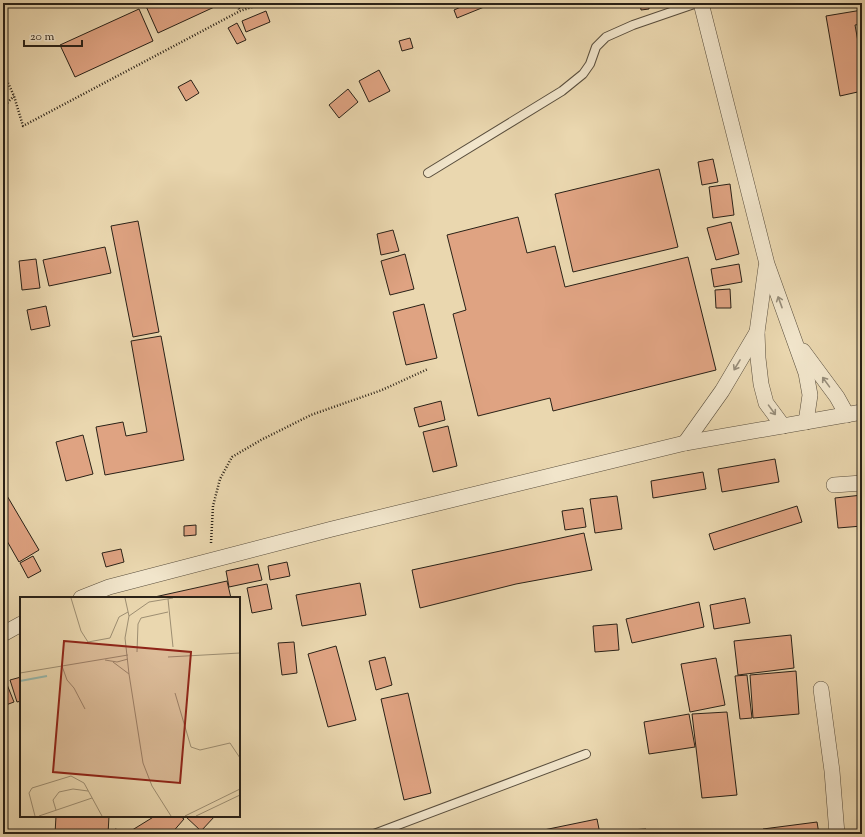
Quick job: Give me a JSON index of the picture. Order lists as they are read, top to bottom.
{
  "scale_bar": "20 m"
}
